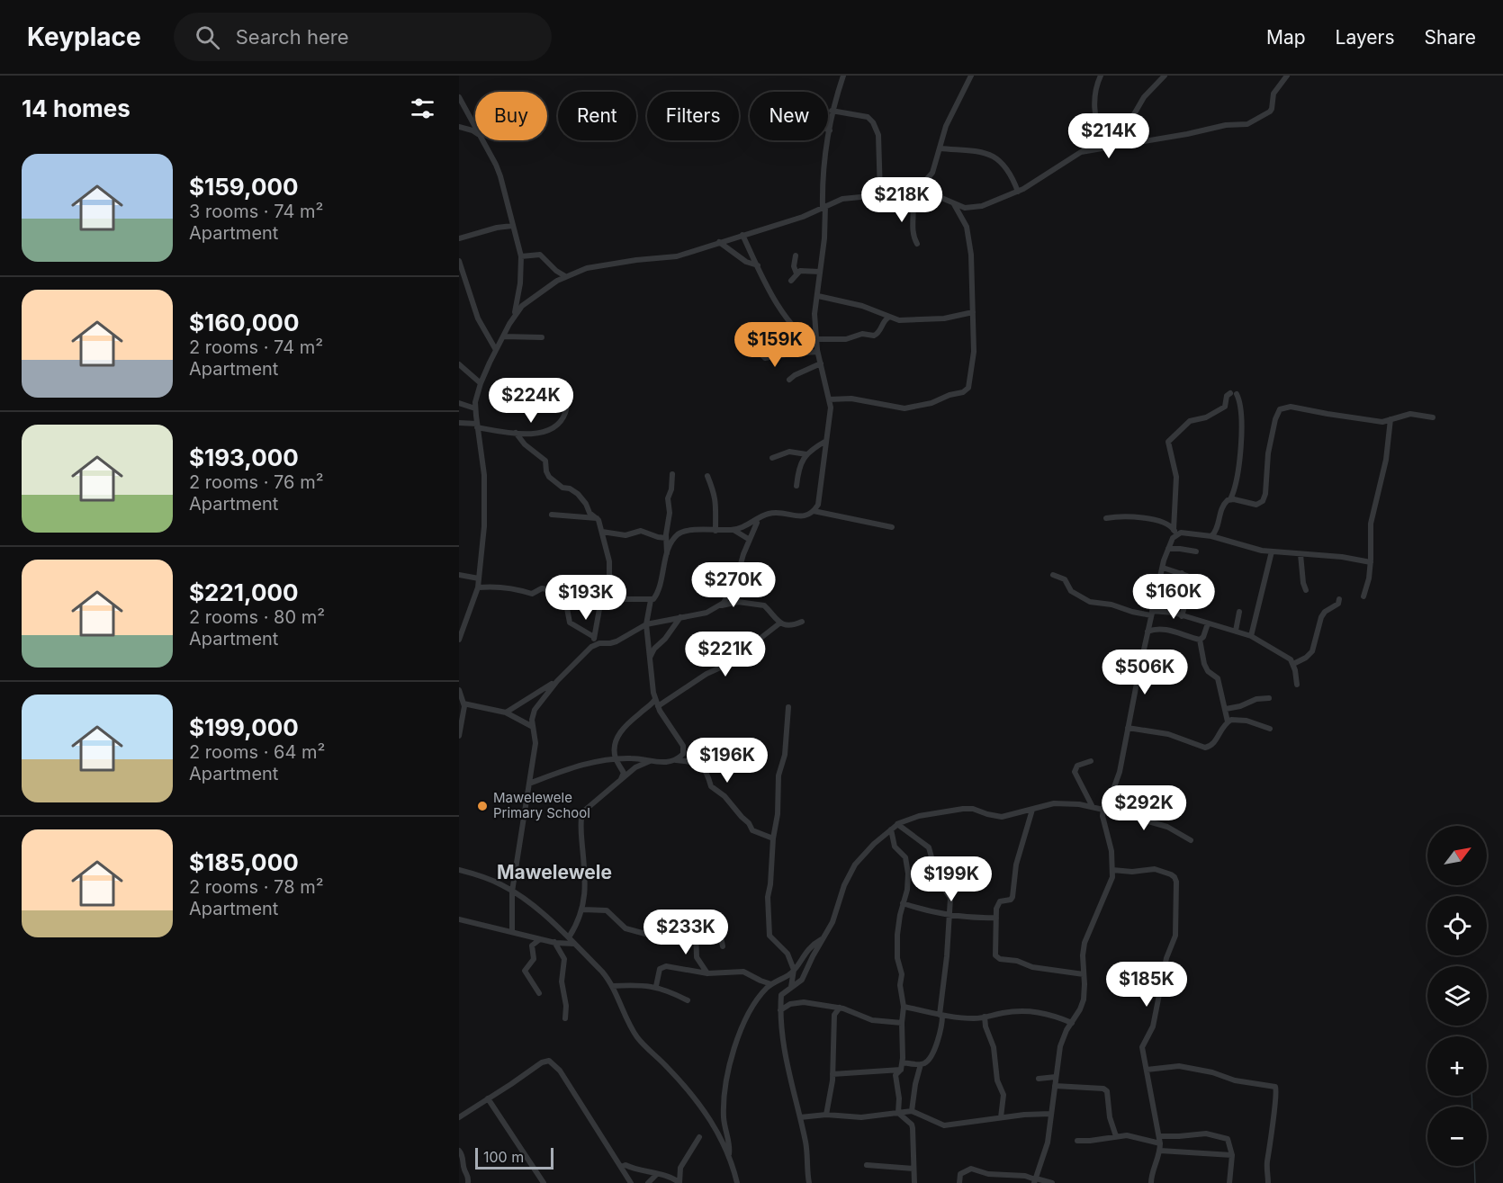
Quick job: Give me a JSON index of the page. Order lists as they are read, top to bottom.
{
  "districts": ["Mawelewele"],
  "places": ["Mawelewele Primary School"],
  "scale_bar": "100 m",
  "north": "top right",
  "page": {
    "header": "Keyplace",
    "search": "Search here",
    "nav": ["Map", "Layers", "Share"],
    "heading": "14 homes",
    "chip": [
      "Buy",
      "Rent",
      "Filters",
      "New"
    ],
    "price": [
      "$214K",
      "$218K",
      "$159K",
      "$224K",
      "$270K",
      "$160K",
      "$193K",
      "$221K",
      "$506K",
      "$196K",
      "$292K",
      "$199K",
      "$233K",
      "$185K"
    ],
    "list": [
      {
        "name": "$159,000",
        "note": "3 rooms · 74 m² · Apartment"
      },
      {
        "name": "$160,000",
        "note": "2 rooms · 74 m² · Apartment"
      },
      {
        "name": "$193,000",
        "note": "2 rooms · 76 m² · Apartment"
      },
      {
        "name": "$221,000",
        "note": "2 rooms · 80 m² · Apartment"
      },
      {
        "name": "$199,000",
        "note": "2 rooms · 64 m² · Apartment"
      },
      {
        "name": "$185,000",
        "note": "2 rooms · 78 m² · Apartment"
      }
    ],
    "map_buttons": ["+", "−"],
    "scale": "100 m"
  }
}
